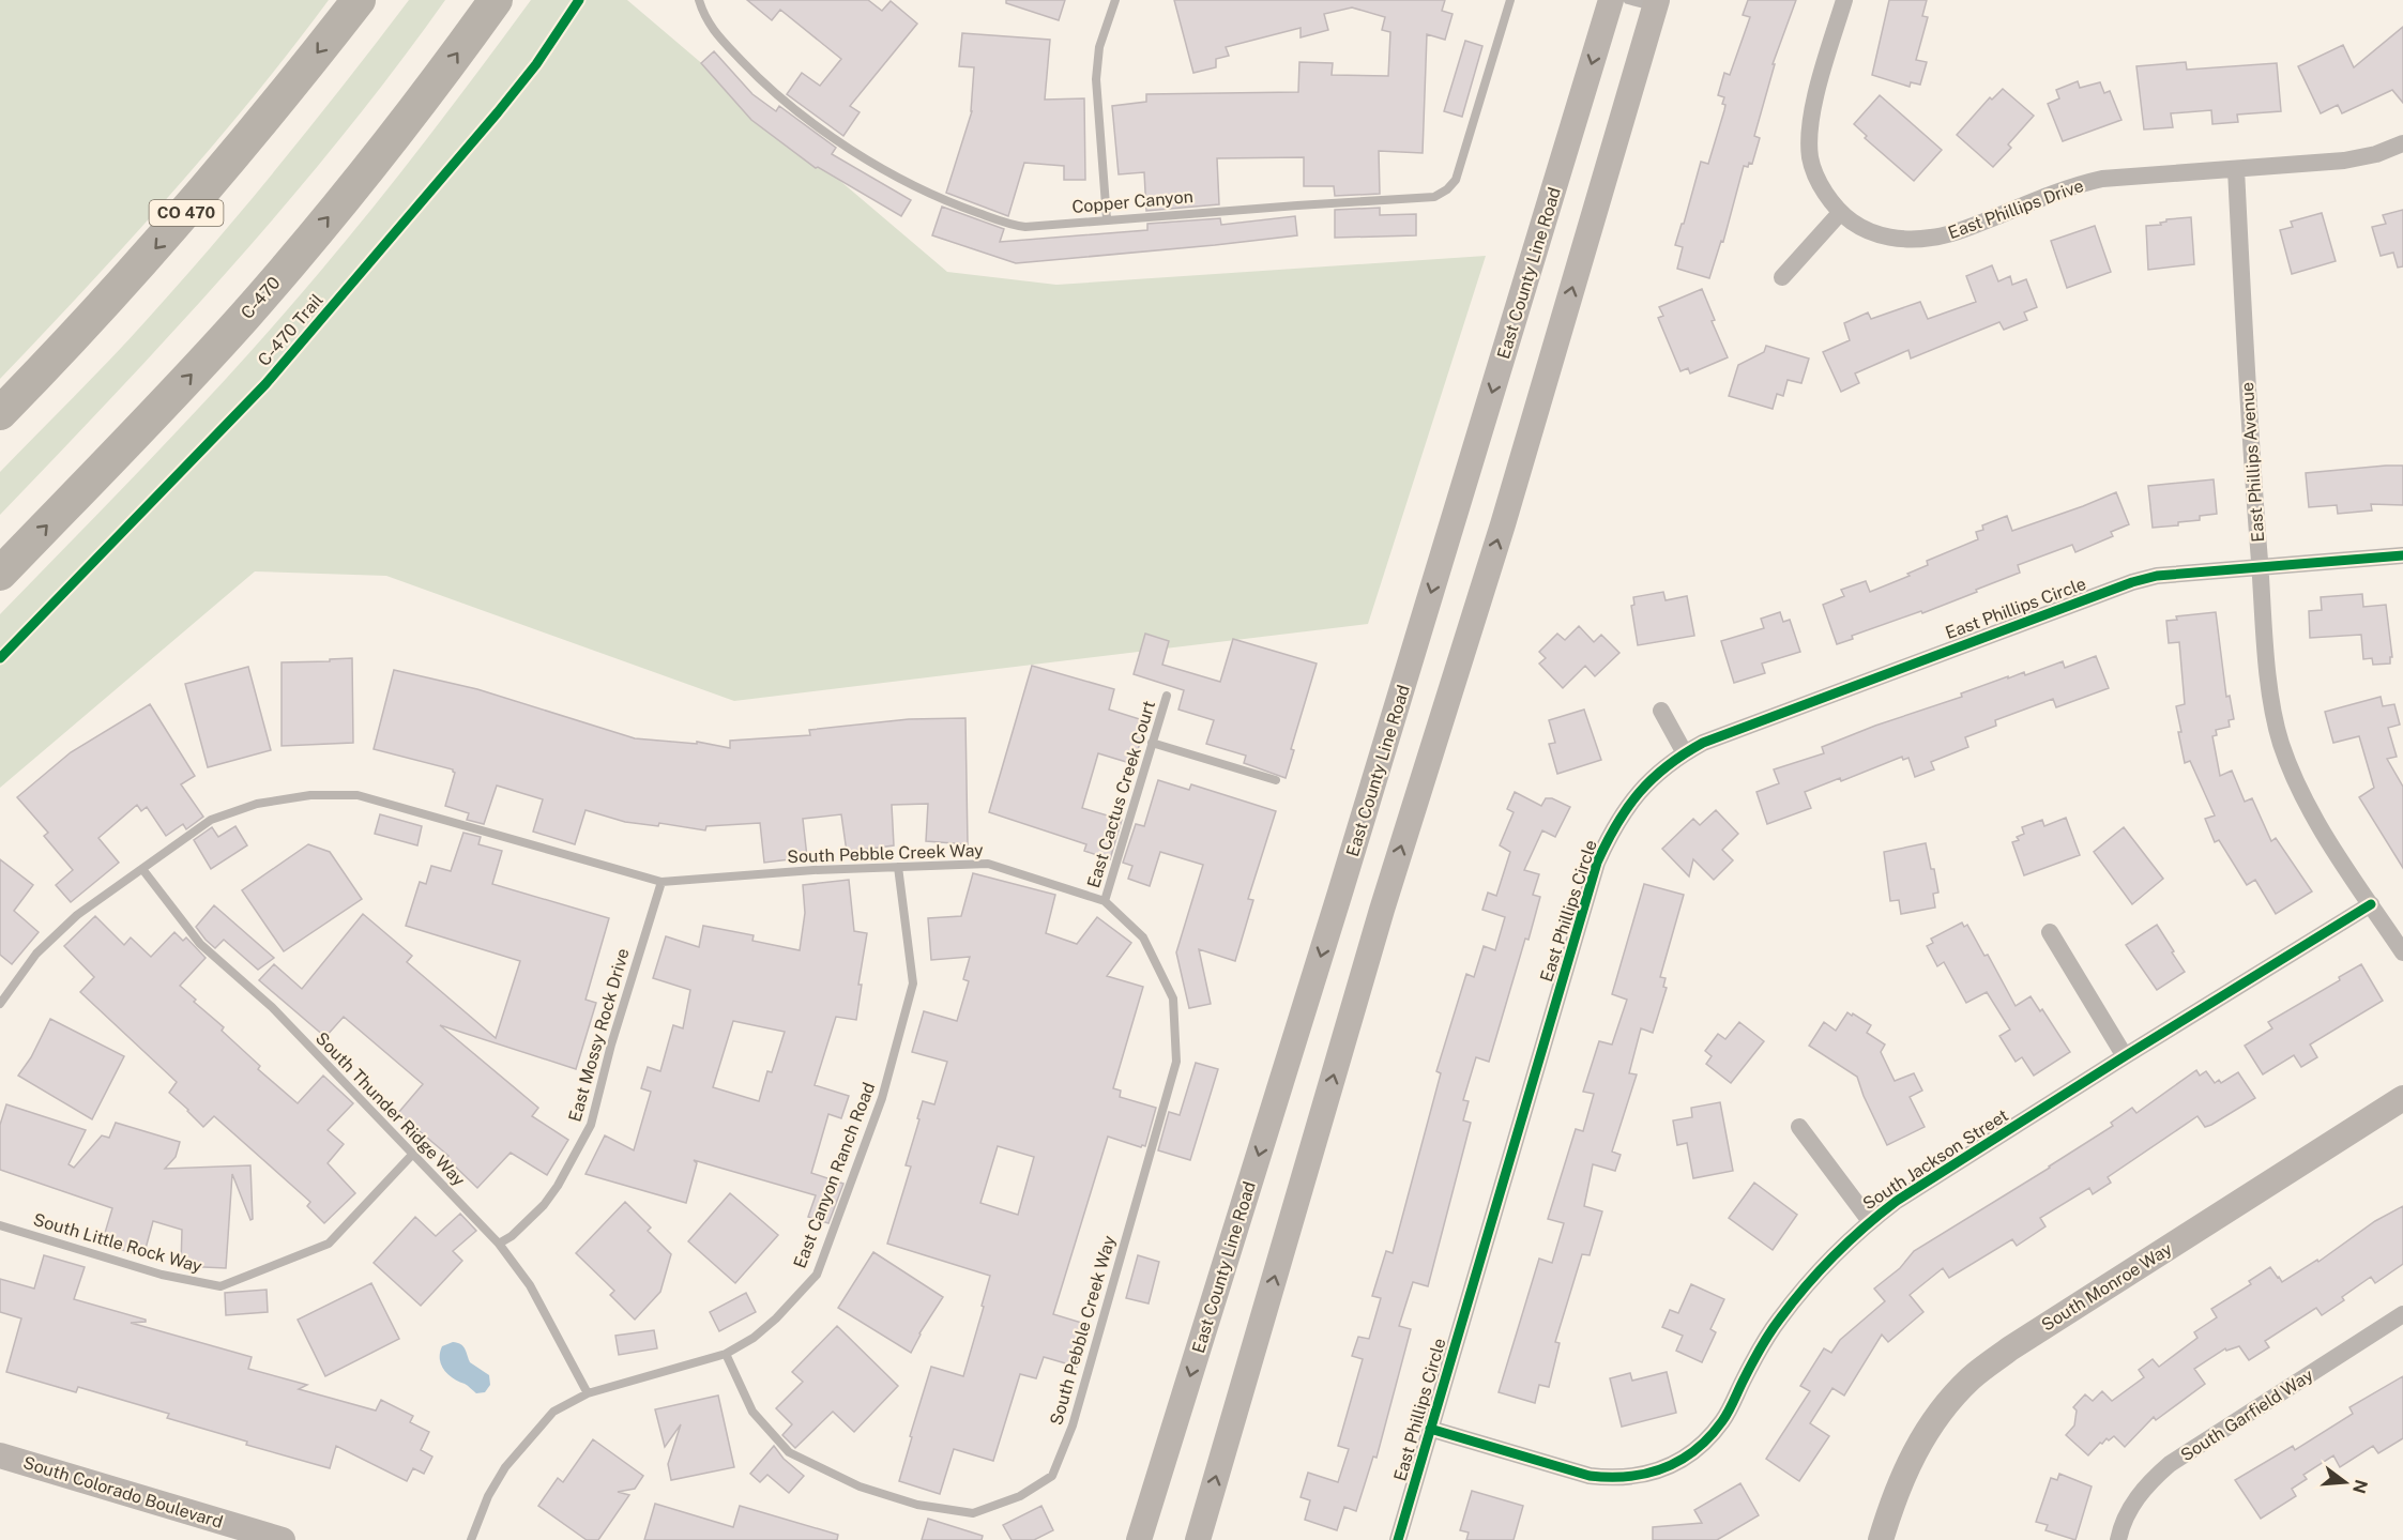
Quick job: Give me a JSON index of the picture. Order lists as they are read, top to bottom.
{
  "streets": {
    "highway": ["CO 470", "C-470"],
    "main road": ["East County Line Road", "South Monroe Way", "South Colorado Boulevard"],
    "street": [
      "East Phillips Drive",
      "East Phillips Avenue",
      "East Phillips Circle",
      "South Jackson Street",
      "South Garfield Way"
    ],
    "lane": [
      "Copper Canyon",
      "East Cactus Creek Court",
      "South Pebble Creek Way",
      "East Mossy Rock Drive",
      "South Thunder Ridge Way",
      "East Canyon Ranch Road",
      "South Little Rock Way"
    ],
    "cycle path": ["C-470 Trail"]
  },
  "crossings": [
    ["East Phillips Drive", "East Phillips Avenue"],
    ["East Phillips Avenue", "East Phillips Circle"],
    ["East Phillips Avenue", "South Jackson Street"],
    ["East Phillips Circle", "South Jackson Street"],
    ["East Cactus Creek Court", "South Pebble Creek Way"],
    ["South Pebble Creek Way", "East Mossy Rock Drive"],
    ["South Pebble Creek Way", "South Thunder Ridge Way"],
    ["South Pebble Creek Way", "East Canyon Ranch Road"],
    ["East Mossy Rock Drive", "South Thunder Ridge Way"],
    ["South Thunder Ridge Way", "East Canyon Ranch Road"],
    ["South Thunder Ridge Way", "South Little Rock Way"]
  ],
  "north": "right"
}
